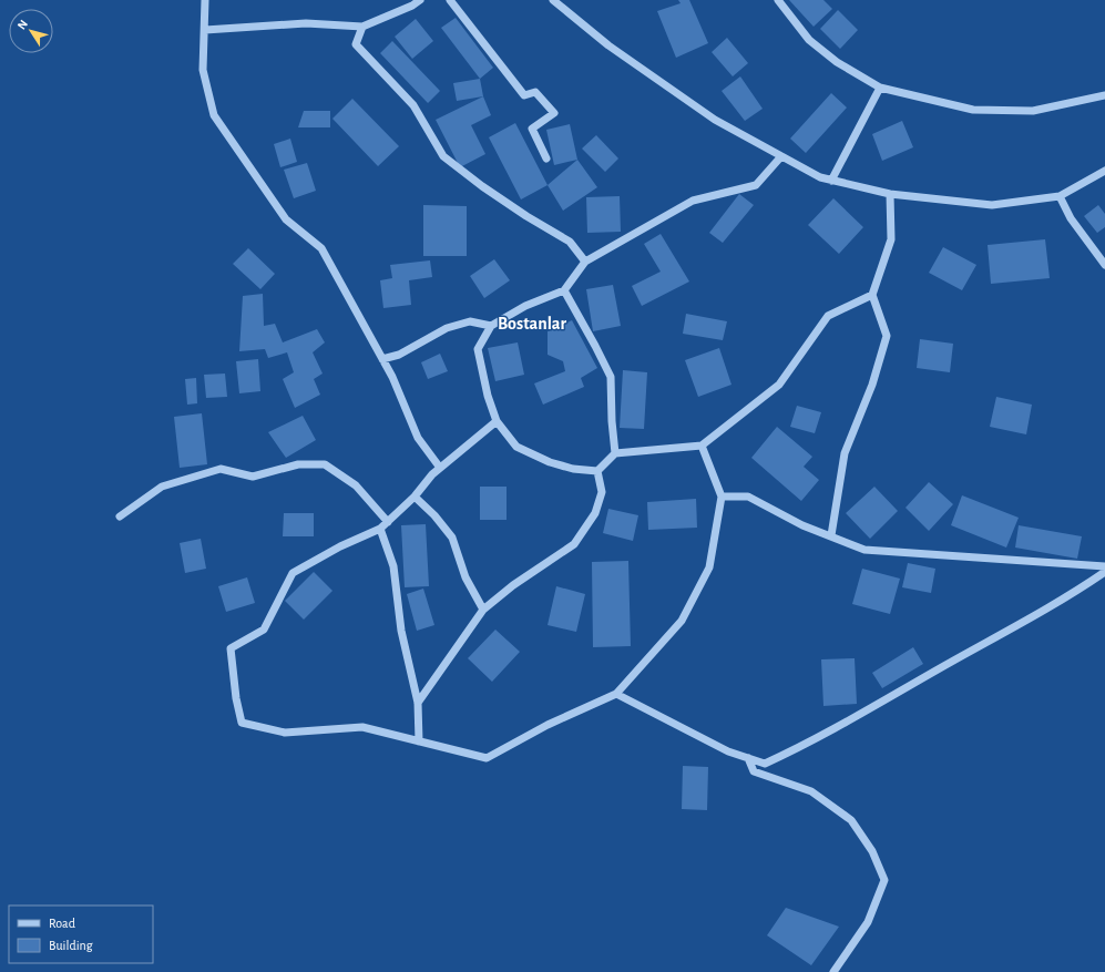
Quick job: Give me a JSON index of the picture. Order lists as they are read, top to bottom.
{
  "districts": ["Bostanlar"],
  "legend": ["Road", "Building"],
  "north": "top left"
}
